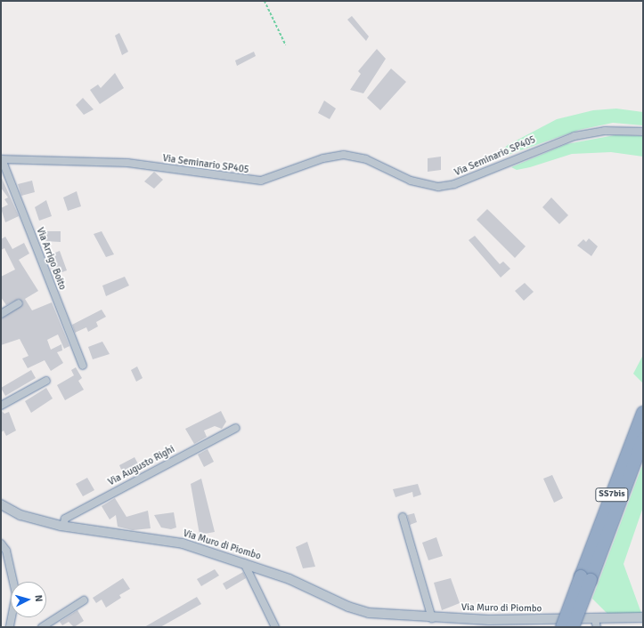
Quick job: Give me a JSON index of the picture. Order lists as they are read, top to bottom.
{
  "streets": {
    "highway": ["SS7bis"],
    "street": [
      "Via Seminario SP405",
      "Via Arrigo Boito",
      "Via Augusto Righi",
      "Via Muro di Piombo"
    ]
  },
  "crossings": [
    ["Via Seminario SP405", "Via Arrigo Boito"],
    ["Via Augusto Righi", "Via Muro di Piombo"],
    ["SS7bis", "Via Muro di Piombo"]
  ],
  "north": "right"
}
